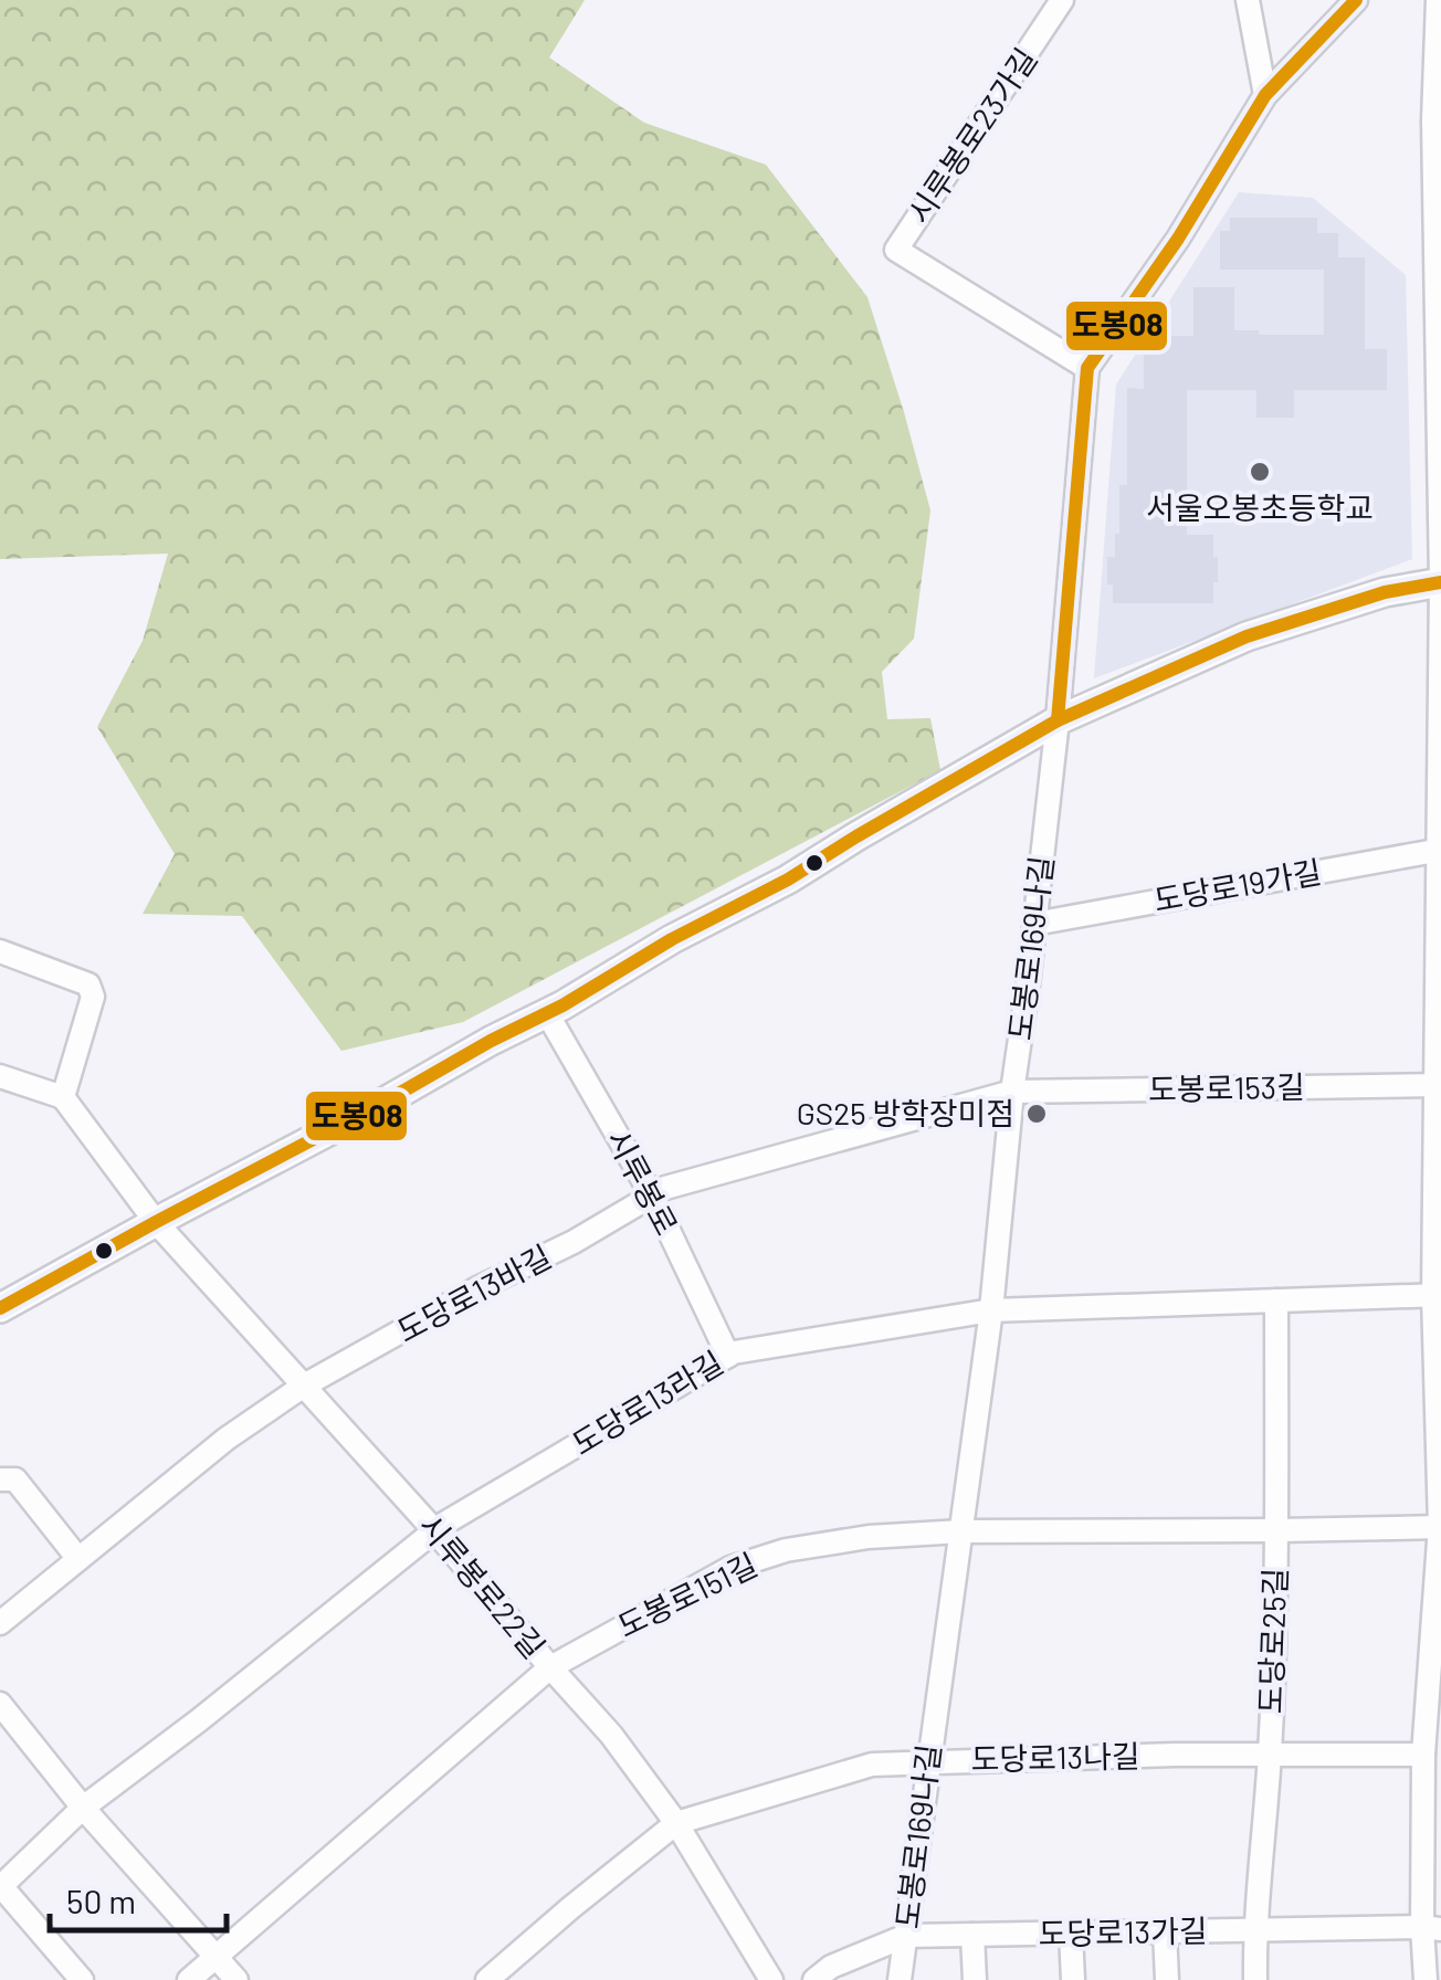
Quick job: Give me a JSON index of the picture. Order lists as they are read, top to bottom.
{
  "streets": {
    "street": [
      "시루봉로23가길",
      "도당로19가길",
      "도봉로169나길",
      "도봉로153길",
      "시루봉로",
      "도당로13바길",
      "도당로13라길",
      "시루봉로22길",
      "도봉로151길",
      "도당로25길",
      "도당로13나길",
      "도당로13가길"
    ]
  },
  "crossings": [
    ["시루봉로23가길", "도봉로169나길"],
    ["도당로19가길", "도봉로169나길"],
    ["도봉로169나길", "도봉로153길"],
    ["도봉로169나길", "도당로13바길"],
    ["도봉로169나길", "도당로13라길"],
    ["도봉로169나길", "도봉로151길"],
    ["도봉로169나길", "도당로13나길"],
    ["도봉로169나길", "도당로13가길"],
    ["도봉로153길", "도당로13바길"],
    ["시루봉로", "도당로13바길"],
    ["시루봉로", "도당로13라길"],
    ["도당로13바길", "시루봉로22길"],
    ["도당로13라길", "시루봉로22길"],
    ["도당로13라길", "도당로25길"],
    ["시루봉로22길", "도봉로151길"],
    ["시루봉로22길", "도당로13나길"],
    ["도봉로151길", "도당로25길"],
    ["도당로25길", "도당로13나길"],
    ["도당로25길", "도당로13가길"]
  ],
  "places": ["서울오봉초등학교", "GS25 방학장미점"],
  "lines": ["transit line 도봉08"],
  "scale_bar": "50 m"
}
